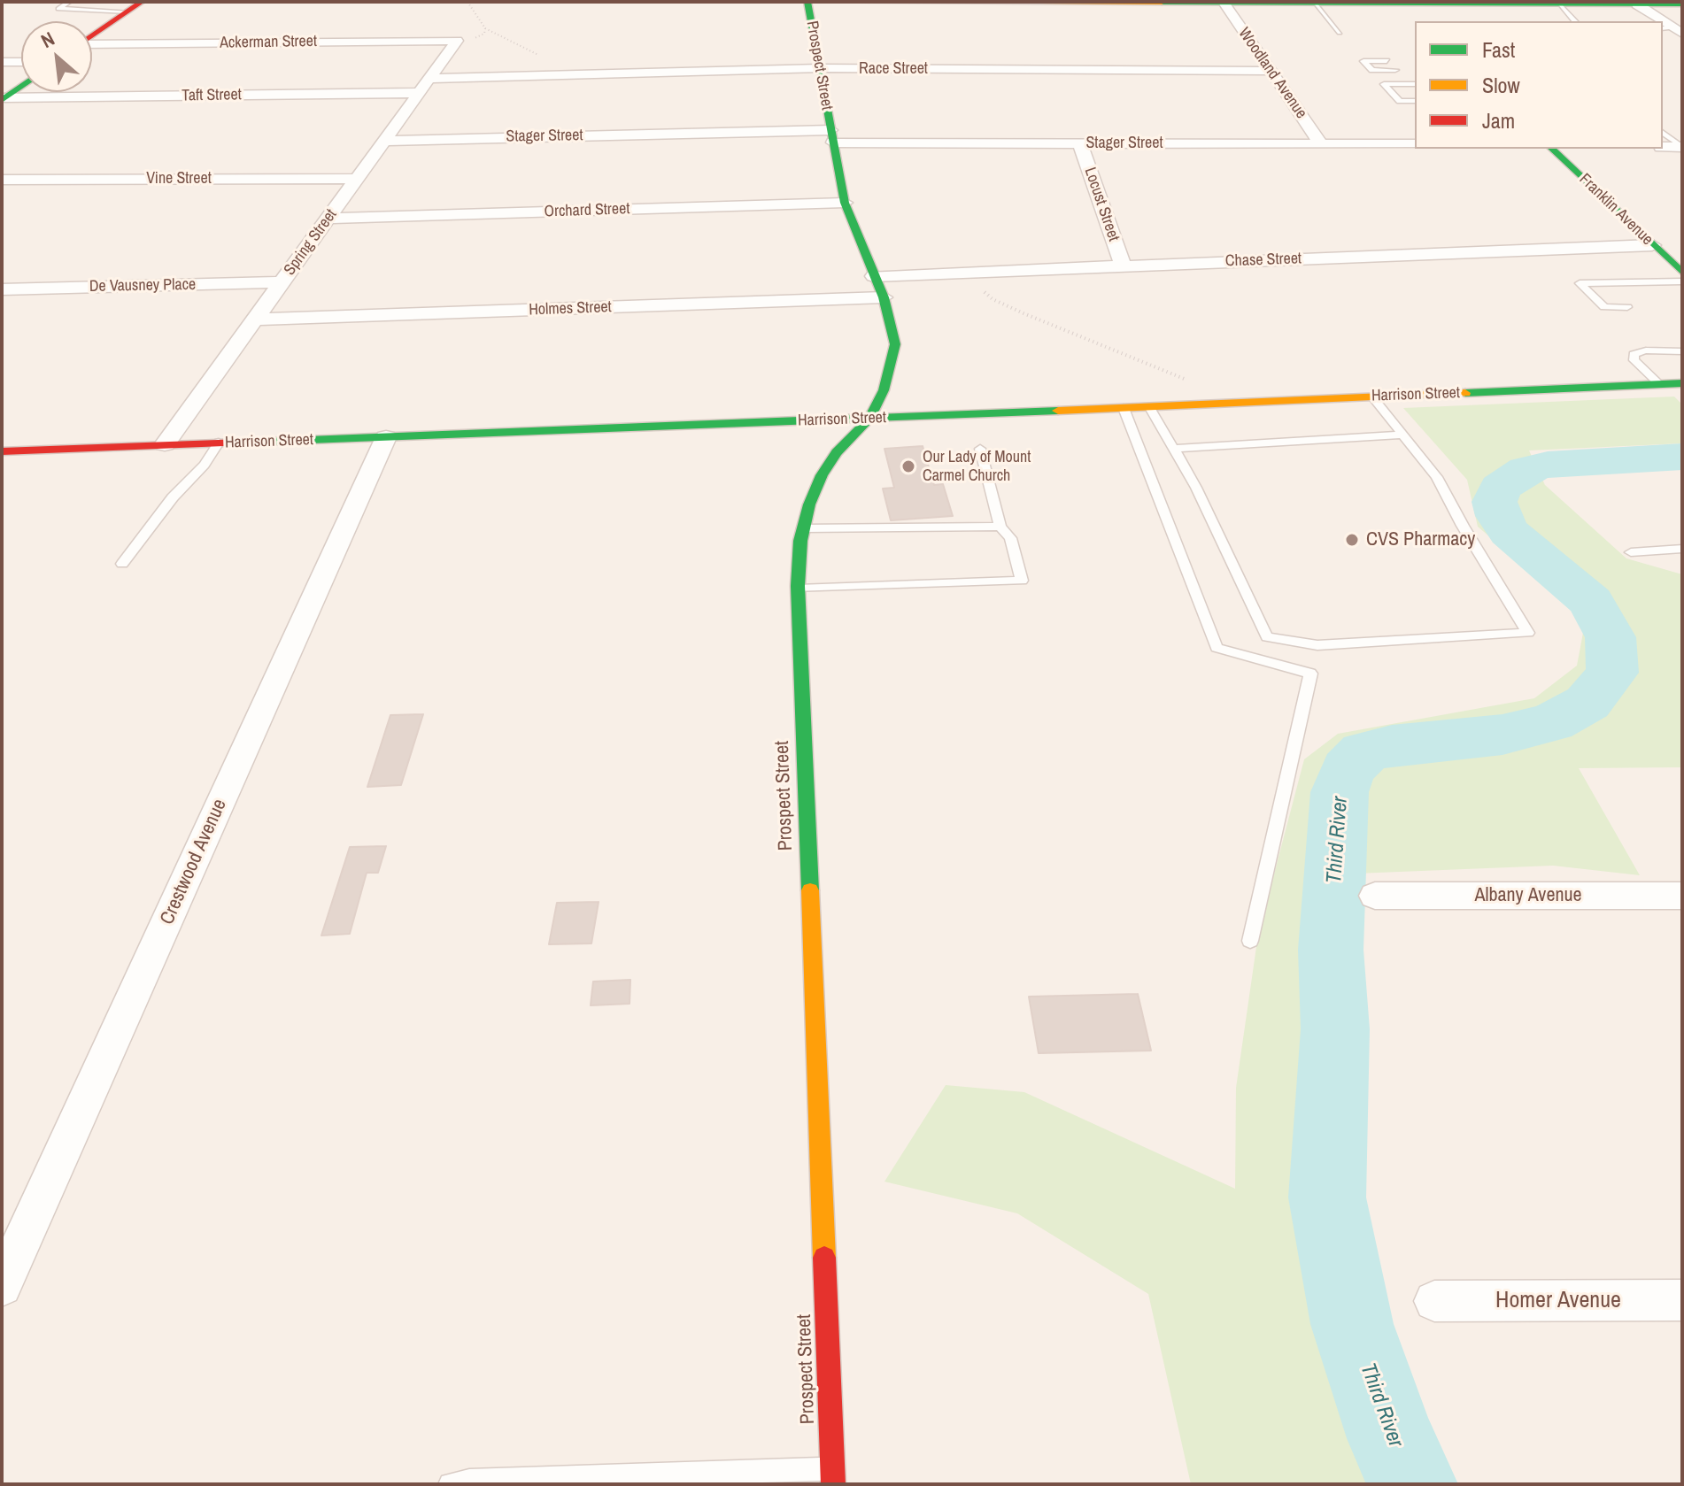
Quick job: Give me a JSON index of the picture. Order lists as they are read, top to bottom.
{
  "streets": {
    "street": [
      "Ackerman Street",
      "Prospect Street",
      "Race Street",
      "Woodland Avenue",
      "Taft Street",
      "Stager Street",
      "Vine Street",
      "Locust Street",
      "Franklin Avenue",
      "Orchard Street",
      "Spring Street",
      "Chase Street",
      "De Vausney Place",
      "Holmes Street",
      "Harrison Street",
      "Crestwood Avenue",
      "Albany Avenue",
      "Homer Avenue"
    ]
  },
  "crossings": [
    ["Ackerman Street", "Spring Street"],
    ["Prospect Street", "Race Street"],
    ["Prospect Street", "Stager Street"],
    ["Prospect Street", "Orchard Street"],
    ["Prospect Street", "Chase Street"],
    ["Prospect Street", "Holmes Street"],
    ["Prospect Street", "Harrison Street"],
    ["Race Street", "Woodland Avenue"],
    ["Race Street", "Taft Street"],
    ["Race Street", "Spring Street"],
    ["Woodland Avenue", "Stager Street"],
    ["Taft Street", "Spring Street"],
    ["Stager Street", "Locust Street"],
    ["Stager Street", "Spring Street"],
    ["Vine Street", "Spring Street"],
    ["Locust Street", "Chase Street"],
    ["Franklin Avenue", "Chase Street"],
    ["Orchard Street", "Spring Street"],
    ["Spring Street", "De Vausney Place"],
    ["Spring Street", "Holmes Street"],
    ["Spring Street", "Harrison Street"],
    ["Harrison Street", "Crestwood Avenue"]
  ],
  "water": ["Third River"],
  "places": ["Our Lady of Mount Carmel Church", "CVS Pharmacy"],
  "legend": ["Fast", "Slow", "Jam"],
  "north": "top left"
}
